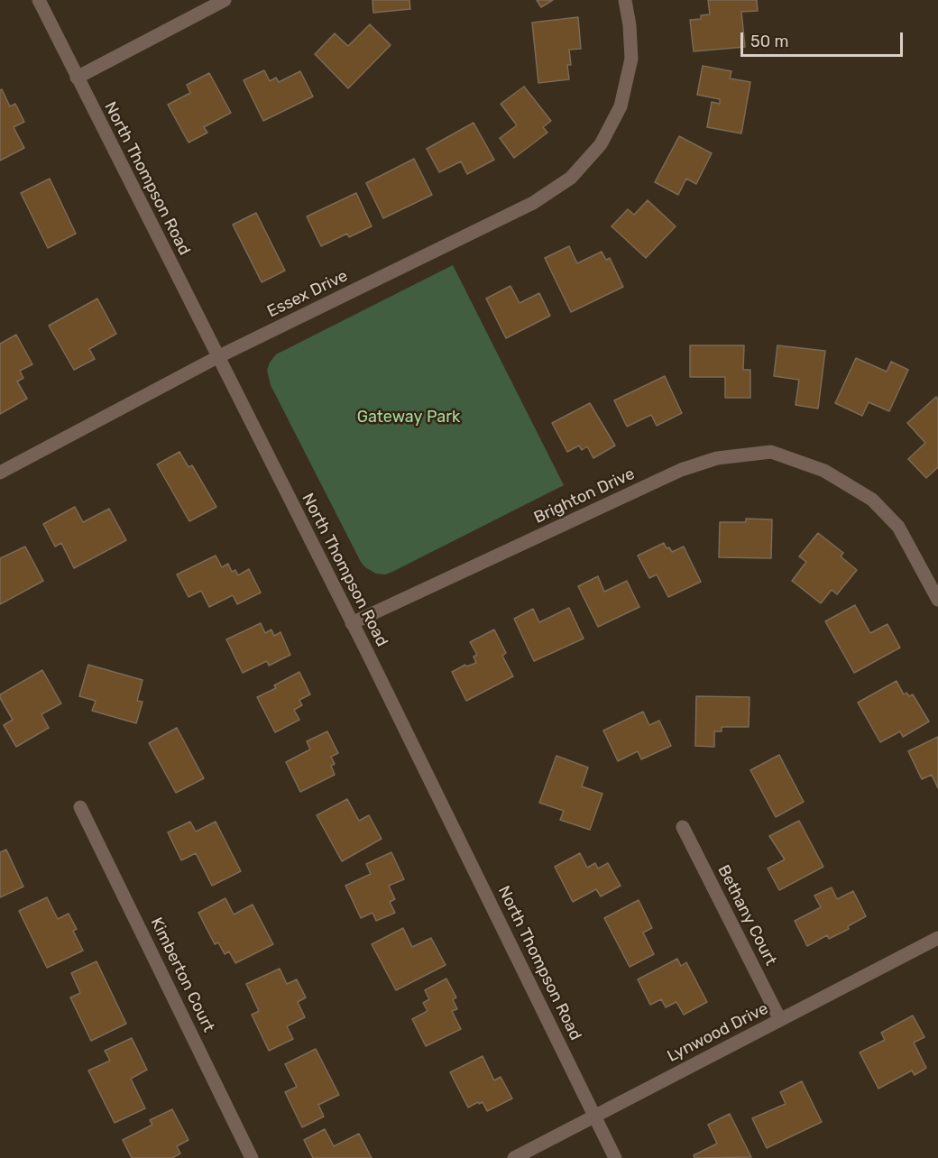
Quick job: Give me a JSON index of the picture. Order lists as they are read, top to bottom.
{
  "streets": {
    "street": [
      "North Thompson Road",
      "Essex Drive",
      "Brighton Drive",
      "Bethany Court",
      "Kimberton Court",
      "Lynwood Drive"
    ]
  },
  "crossings": [
    ["North Thompson Road", "Essex Drive"],
    ["North Thompson Road", "Brighton Drive"],
    ["North Thompson Road", "Lynwood Drive"],
    ["Bethany Court", "Lynwood Drive"]
  ],
  "parks": ["Gateway Park"],
  "scale_bar": "50 m"
}
